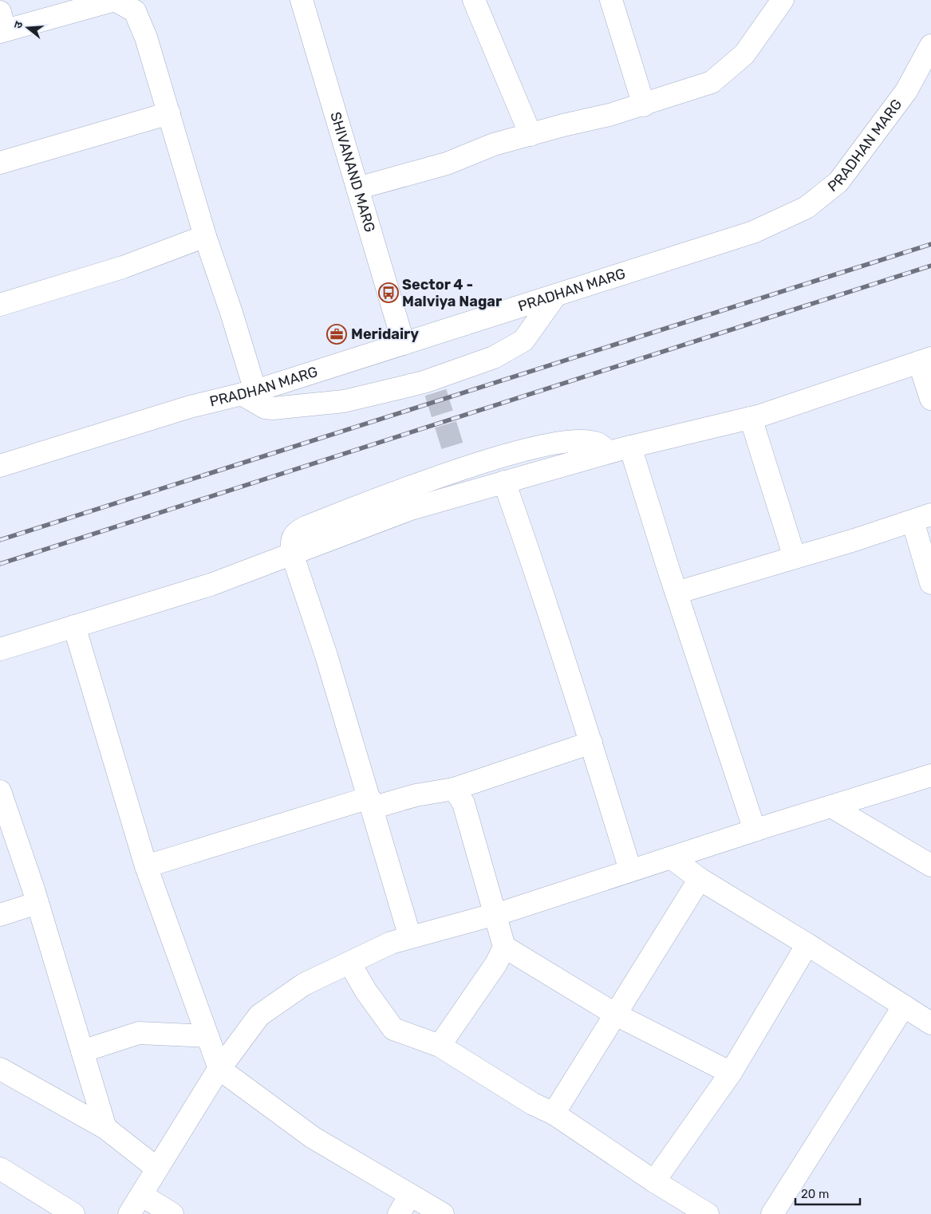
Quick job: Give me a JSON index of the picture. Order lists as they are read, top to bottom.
{
  "streets": {
    "street": ["PRADHAN MARG", "SHIVANAND MARG"]
  },
  "crossings": [
    ["PRADHAN MARG", "SHIVANAND MARG"]
  ],
  "places": {
    "bus stop": ["Sector 4 - Malviya Nagar"],
    "office": ["Meridairy"]
  },
  "scale_bar": "20 m",
  "north": "left"
}
